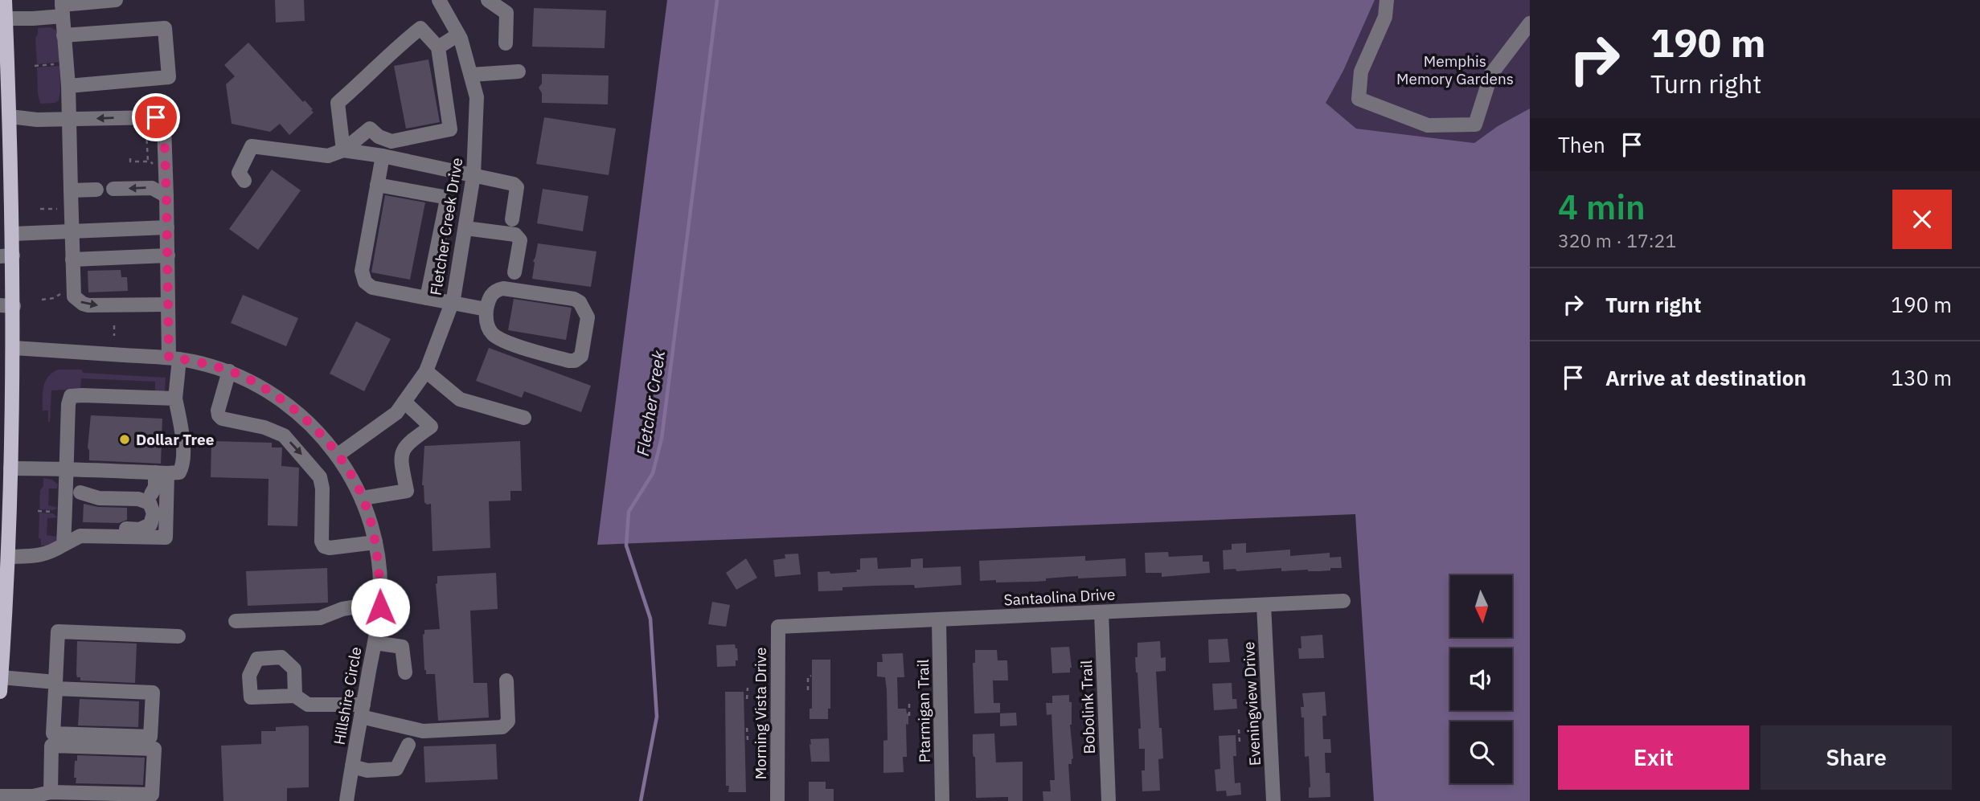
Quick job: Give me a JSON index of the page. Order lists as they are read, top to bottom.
{
  "streets": {
    "street": [
      "Fletcher Creek Drive",
      "Santaolina Drive",
      "Hillshire Circle",
      "Eveningview Drive",
      "Bobolink Trail",
      "Ptarmigan Trail",
      "Morning Vista Drive"
    ]
  },
  "crossings": [
    ["Fletcher Creek Drive", "Hillshire Circle"],
    ["Santaolina Drive", "Eveningview Drive"],
    ["Santaolina Drive", "Bobolink Trail"],
    ["Santaolina Drive", "Ptarmigan Trail"],
    ["Santaolina Drive", "Morning Vista Drive"]
  ],
  "water": ["Fletcher Creek"],
  "parks": ["Memphis Memory Gardens"],
  "places": ["Dollar Tree"],
  "north": "bottom",
  "page": {
    "turn": ["190 m", "Turn right"],
    "then": "Then",
    "heading": ["4 min", "320 m · 17:21"],
    "list": [
      {
        "name": "Turn right",
        "value": "190 m"
      },
      {
        "name": "Arrive at destination",
        "value": "130 m"
      }
    ],
    "buttons": ["Exit", "Share"]
  }
}
